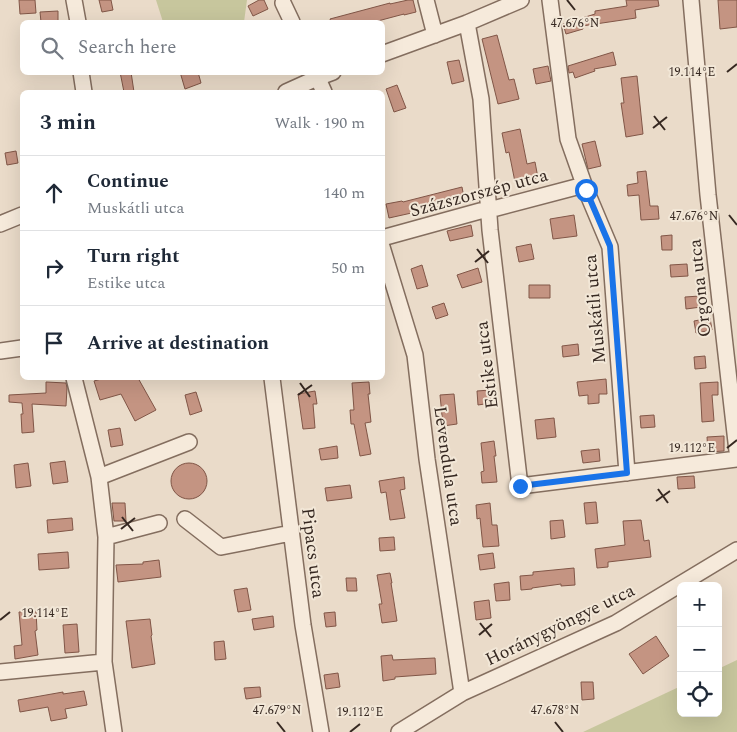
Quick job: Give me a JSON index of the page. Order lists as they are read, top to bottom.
{
  "streets": {
    "street": [
      "Százszorszép utca",
      "Orgona utca",
      "Muskátli utca",
      "Estike utca",
      "Levendula utca",
      "Pipacs utca",
      "Horánygyöngye utca"
    ]
  },
  "crossings": [
    ["Százszorszép utca", "Muskátli utca"],
    ["Százszorszép utca", "Estike utca"],
    ["Muskátli utca", "Estike utca"],
    ["Levendula utca", "Horánygyöngye utca"]
  ],
  "page": {
    "search": "Search here",
    "heading": ["3 min", "Walk · 190 m"],
    "list": [
      ["Continue", "Muskátli utca", "140 m"],
      ["Turn right", "Estike utca", "50 m"],
      "Arrive at destination"
    ],
    "map_buttons": ["+", "−"]
  },
  "coordinates": [
    "47.676°N",
    "19.114°E",
    "19.112°E",
    "47.679°N",
    "47.678°N"
  ]
}
